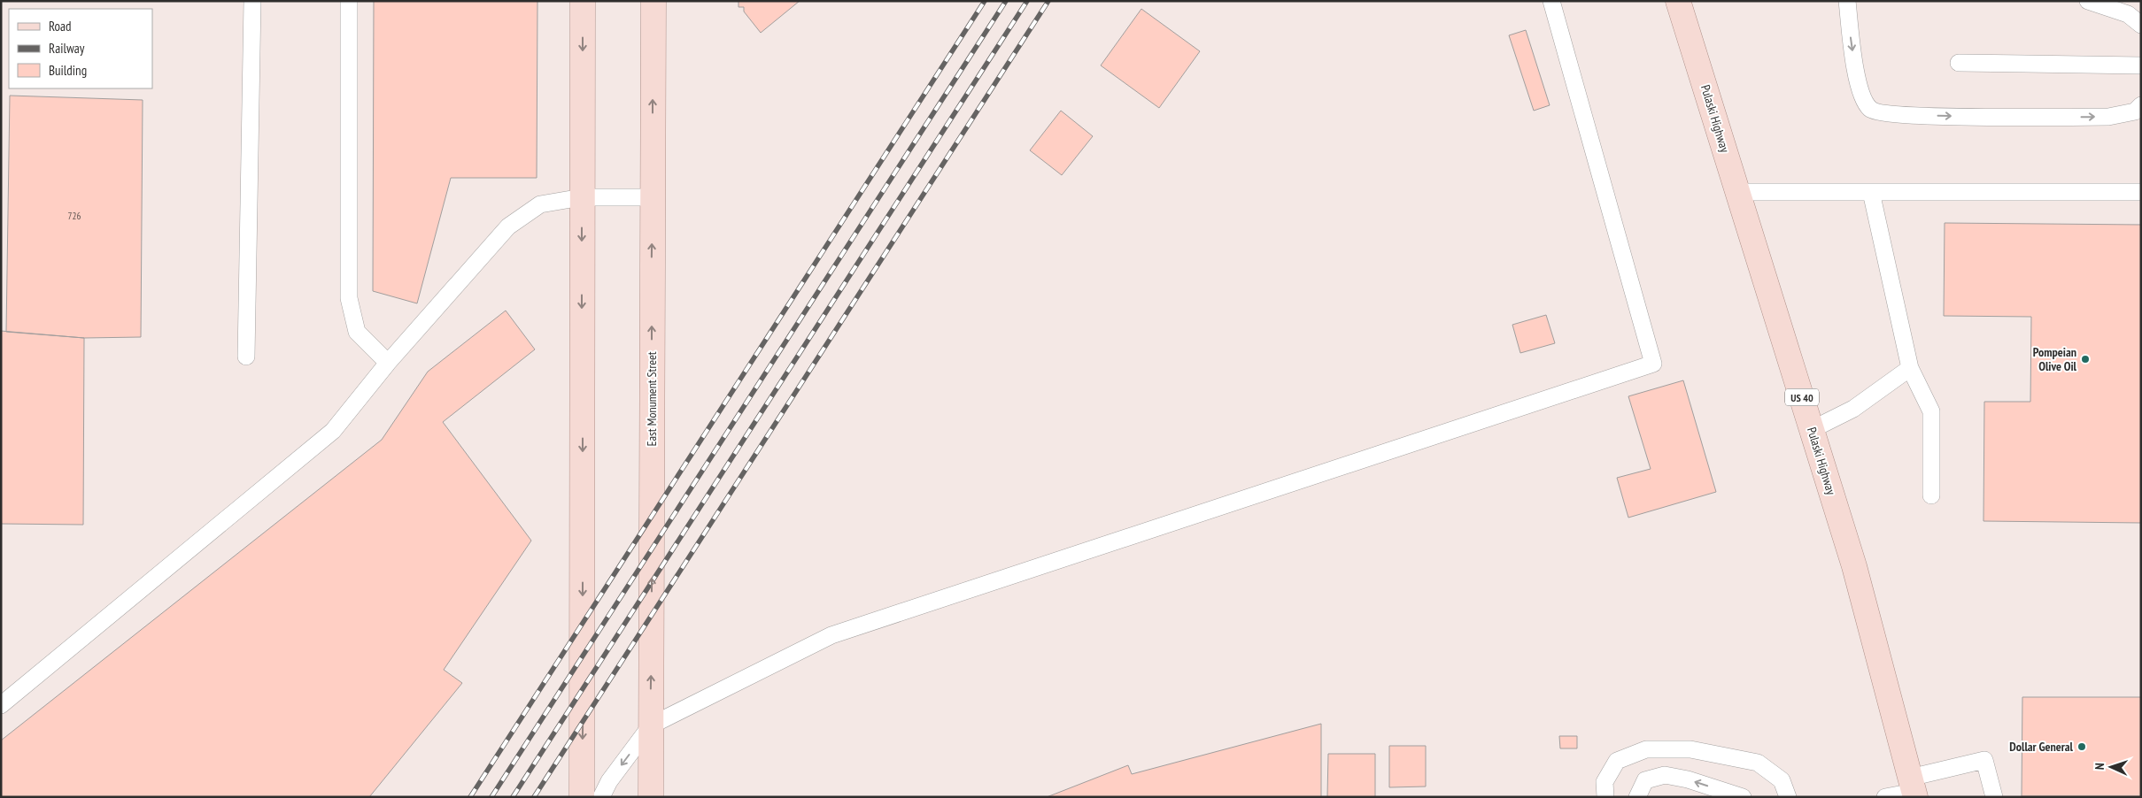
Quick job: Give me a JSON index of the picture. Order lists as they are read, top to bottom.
{
  "streets": {
    "main road": ["Pulaski Highway", "US 40", "East Monument Street"]
  },
  "places": ["Pompeian Olive Oil", "Dollar General"],
  "house_numbers": ["726"],
  "legend": ["Road", "Railway", "Building"],
  "north": "left"
}
